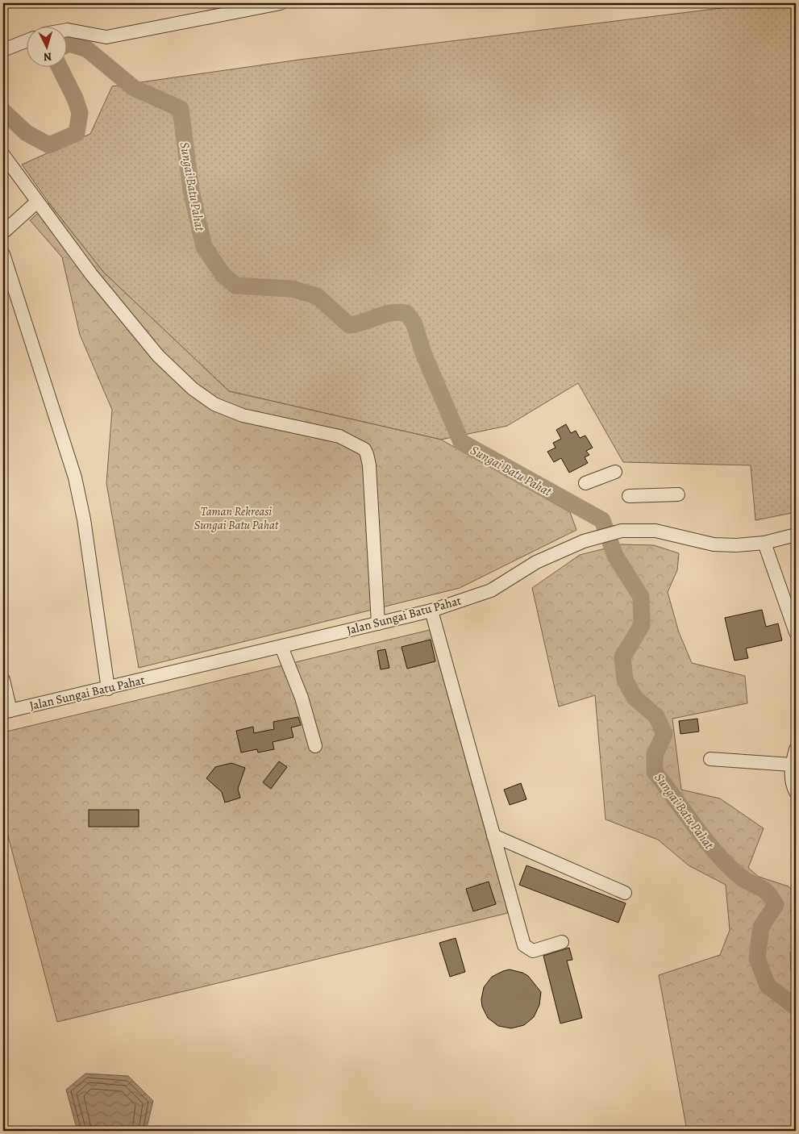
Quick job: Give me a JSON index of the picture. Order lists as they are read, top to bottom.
{
  "streets": {
    "street": ["Jalan Sungai Batu Pahat"]
  },
  "water": ["Sungai Batu Pahat"],
  "parks": ["Taman Rekreasi Sungai Batu Pahat"],
  "north": "bottom"
}
